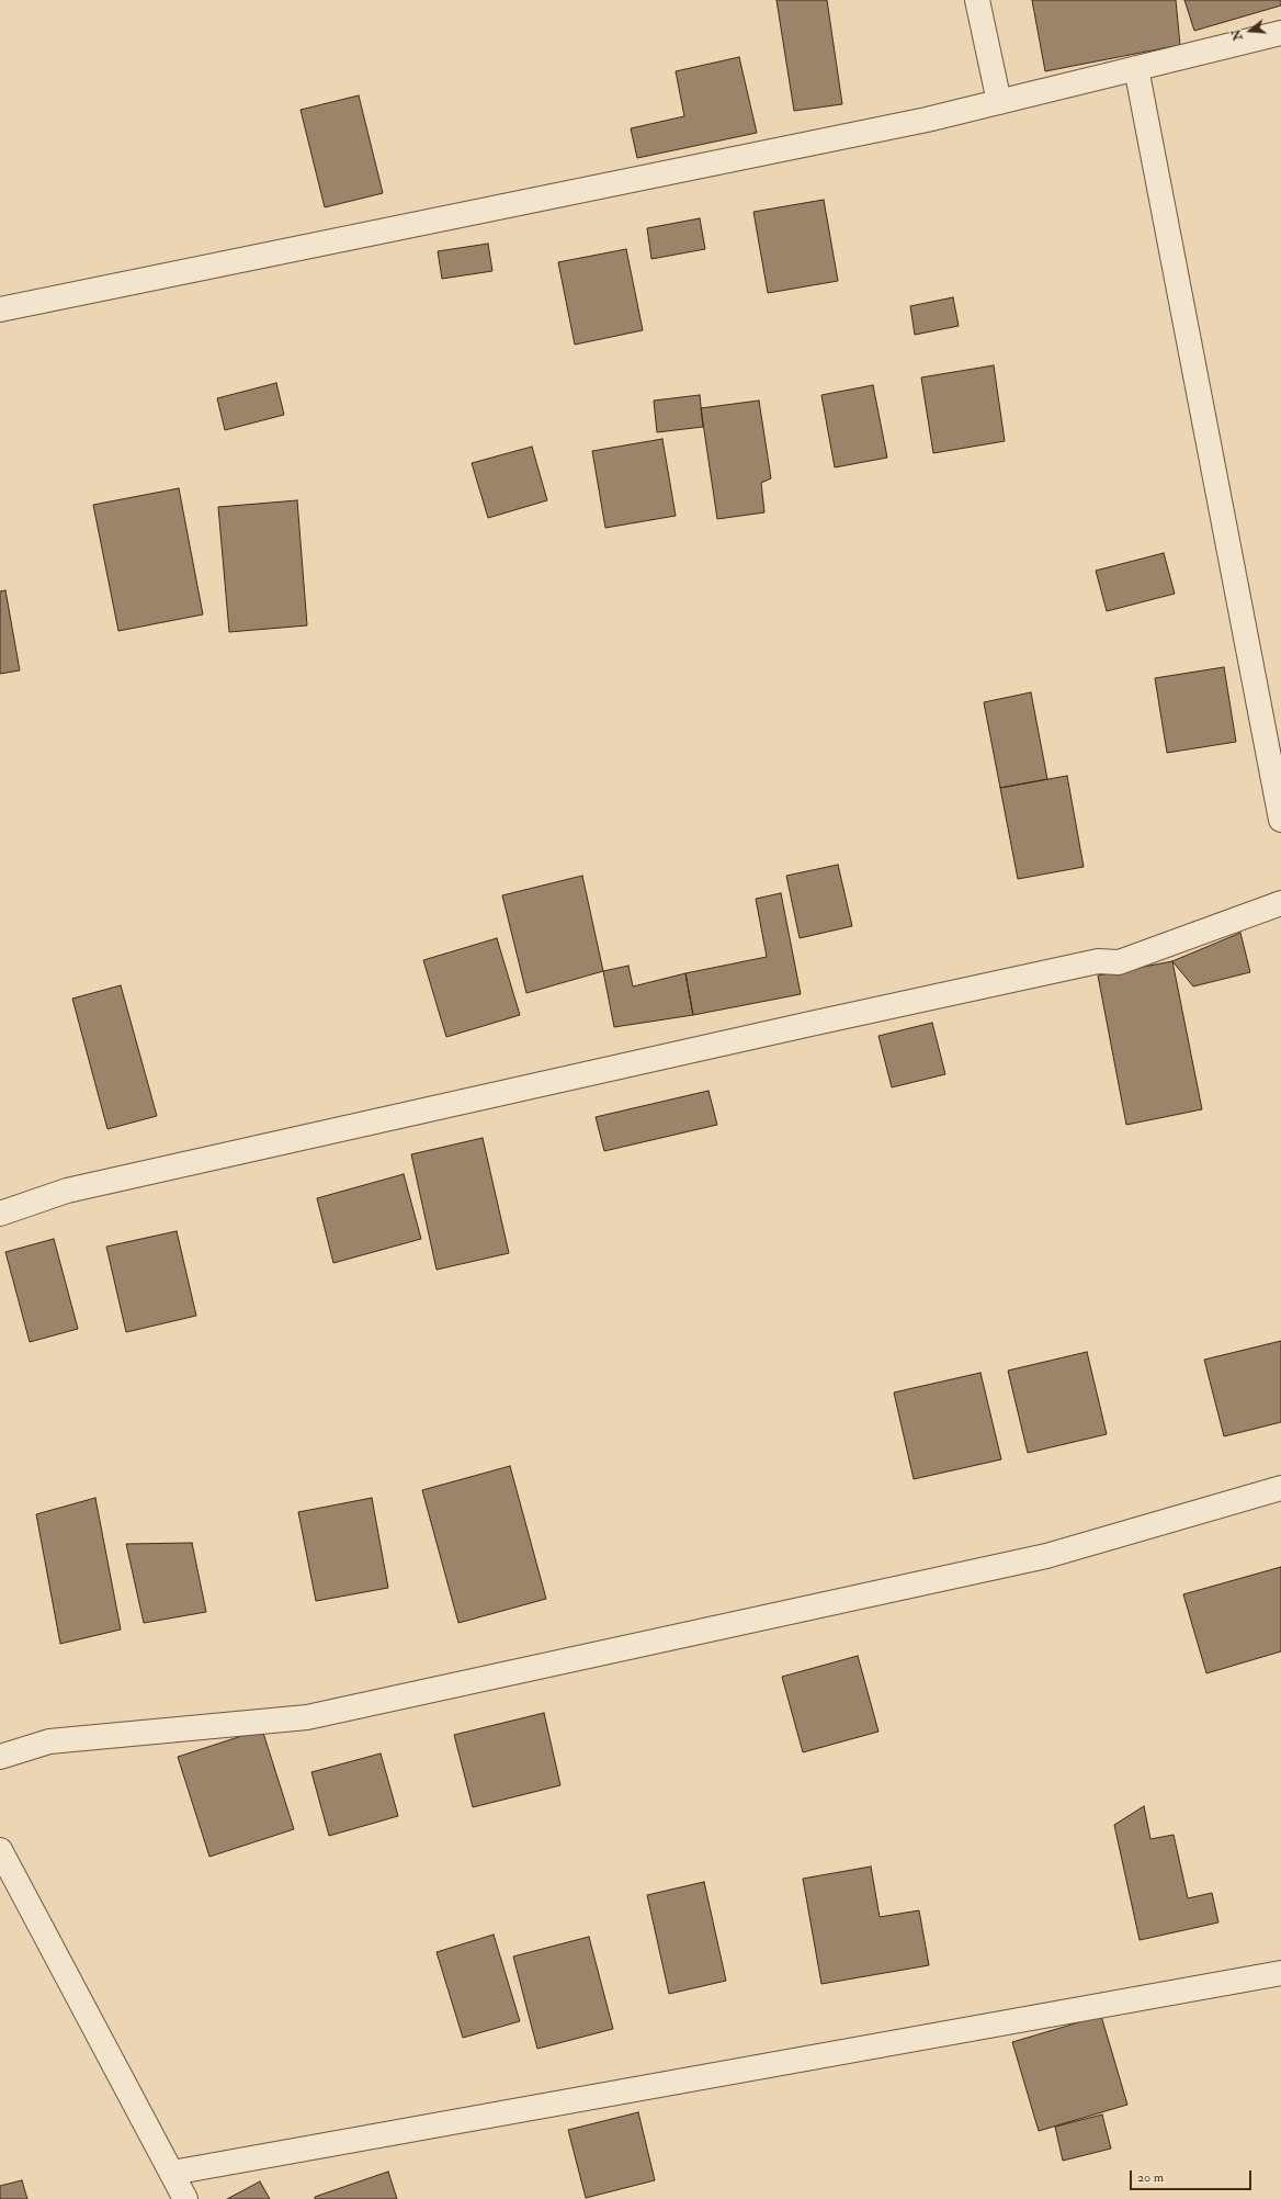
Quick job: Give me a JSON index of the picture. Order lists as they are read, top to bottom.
{
  "scale_bar": "20 m",
  "north": "left"
}
